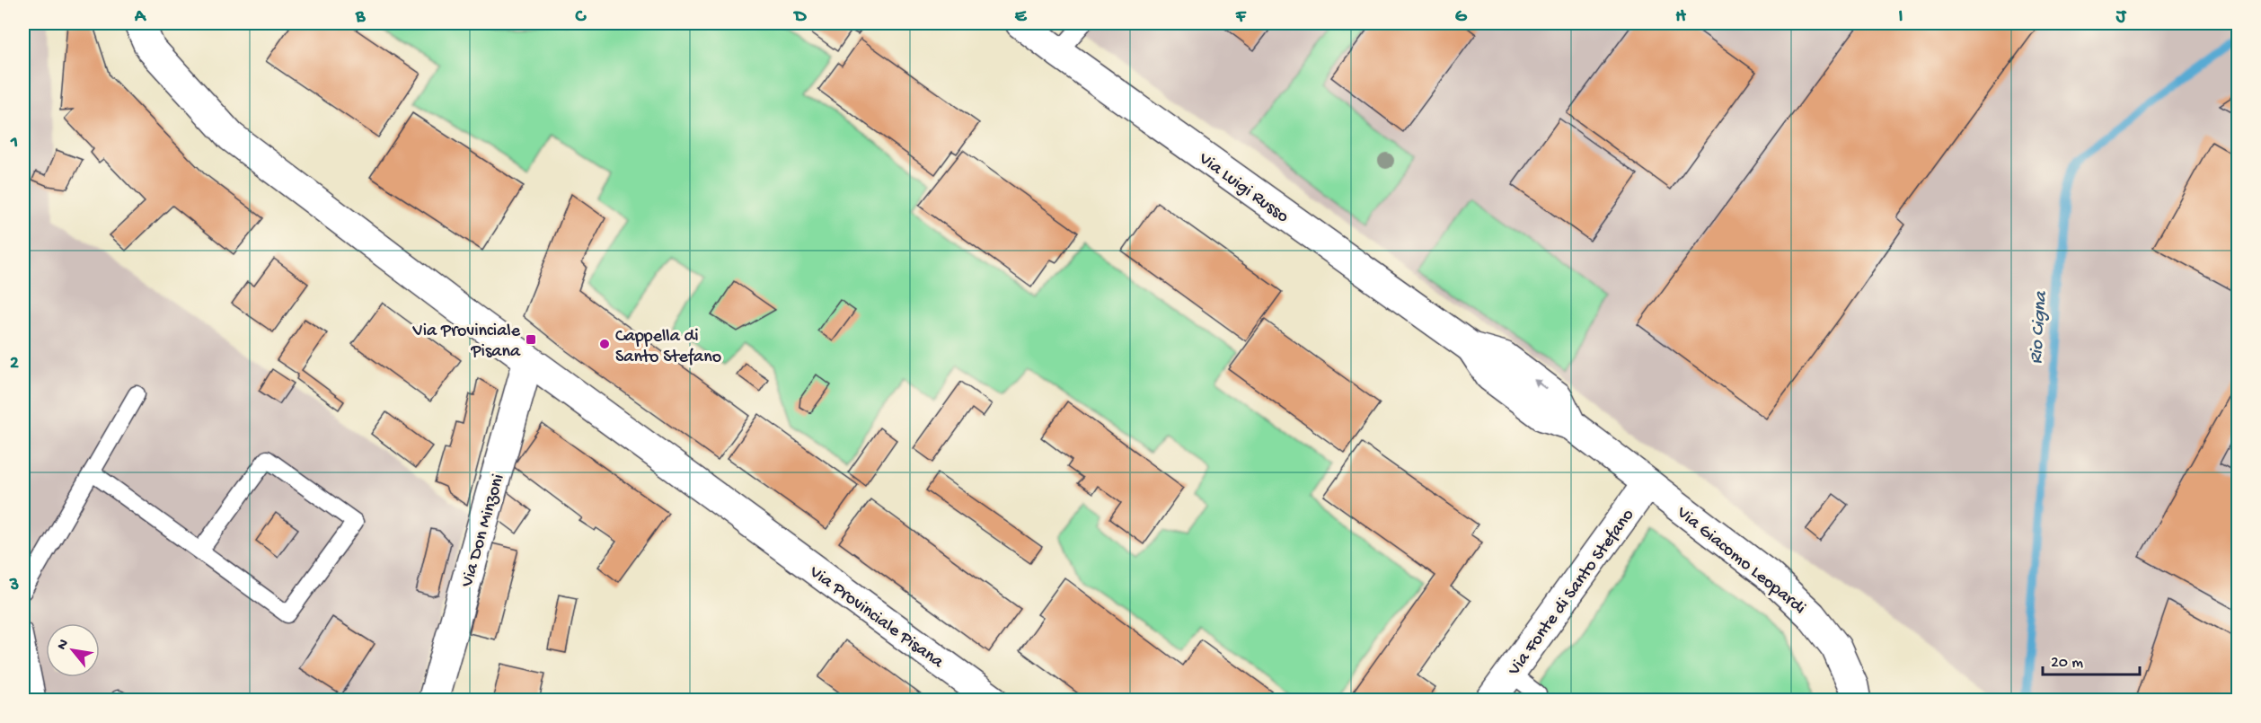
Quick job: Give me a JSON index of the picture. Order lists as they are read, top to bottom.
{
  "streets": {
    "street": [
      "Via Luigi Russo",
      "Via Don Minzoni",
      "Via Giacomo Leopardi",
      "Via Fonte di Santo Stefano",
      "Via Provinciale Pisana"
    ]
  },
  "crossings": [
    ["Via Luigi Russo", "Via Giacomo Leopardi"],
    ["Via Luigi Russo", "Via Fonte di Santo Stefano"],
    ["Via Don Minzoni", "Via Provinciale Pisana"],
    ["Via Giacomo Leopardi", "Via Fonte di Santo Stefano"]
  ],
  "water": ["Rio Cigna"],
  "places": {
    "transit": ["Via Provinciale Pisana"],
    "other": ["Cappella di Santo Stefano"]
  },
  "scale_bar": "20 m",
  "north": "top left",
  "grid": {
    "columns": [
      "A",
      "B",
      "C",
      "D",
      "E",
      "F",
      "G",
      "H",
      "I",
      "J"
    ],
    "rows": ["1", "2", "3"]
  }
}
